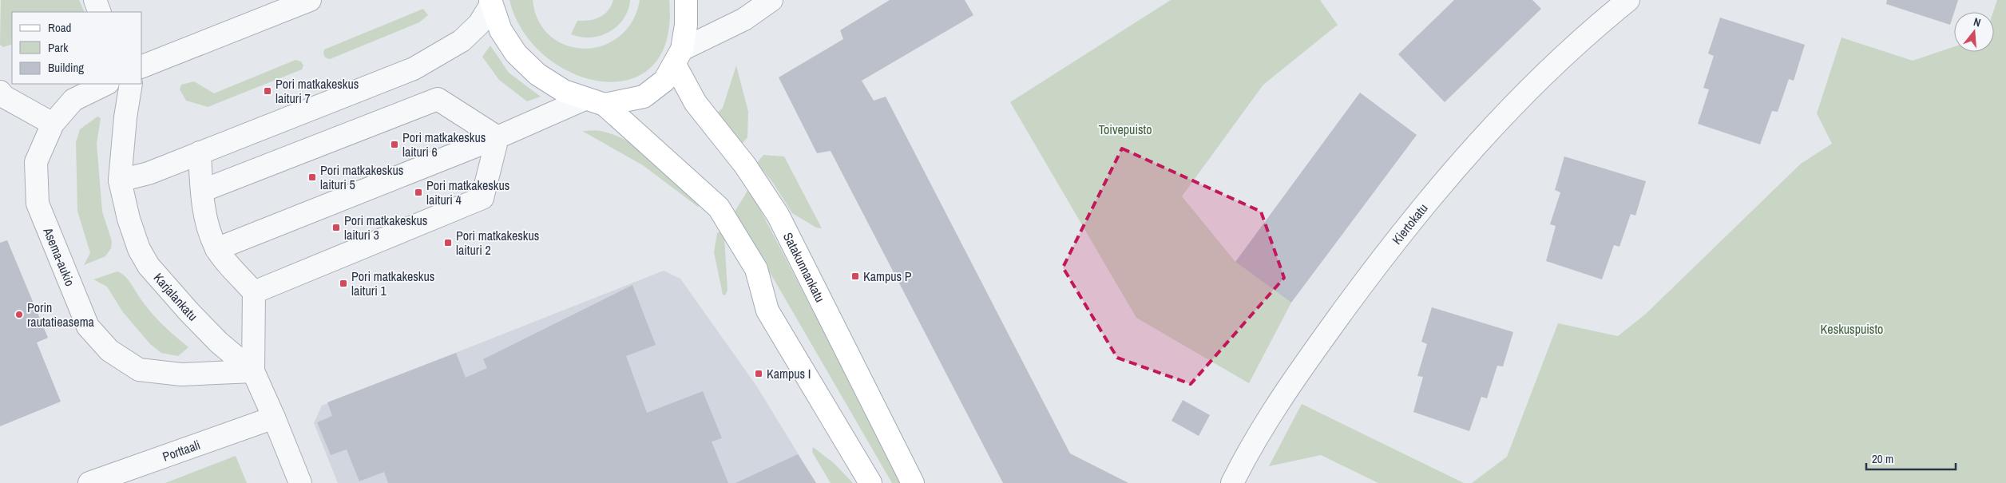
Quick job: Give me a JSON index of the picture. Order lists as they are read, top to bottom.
{
  "streets": {
    "main road": ["Satakunnankatu"],
    "street": [
      "Kiertokatu",
      "Asema-aukio",
      "Karjalankatu",
      "Porttaali"
    ]
  },
  "crossings": [
    ["Asema-aukio", "Karjalankatu"],
    ["Karjalankatu", "Porttaali"]
  ],
  "parks": ["Toivepuisto", "Keskuspuisto"],
  "places": {
    "transit": [
      "Pori matkakeskus laituri 7",
      "Pori matkakeskus laituri 6",
      "Pori matkakeskus laituri 5",
      "Pori matkakeskus laituri 4",
      "Pori matkakeskus laituri 3",
      "Pori matkakeskus laituri 2",
      "Kampus P",
      "Pori matkakeskus laituri 1",
      "Kampus I"
    ],
    "other": ["Porin rautatieasema"]
  },
  "legend": ["Road", "Park", "Building"],
  "scale_bar": "20 m",
  "north": "top"
}
